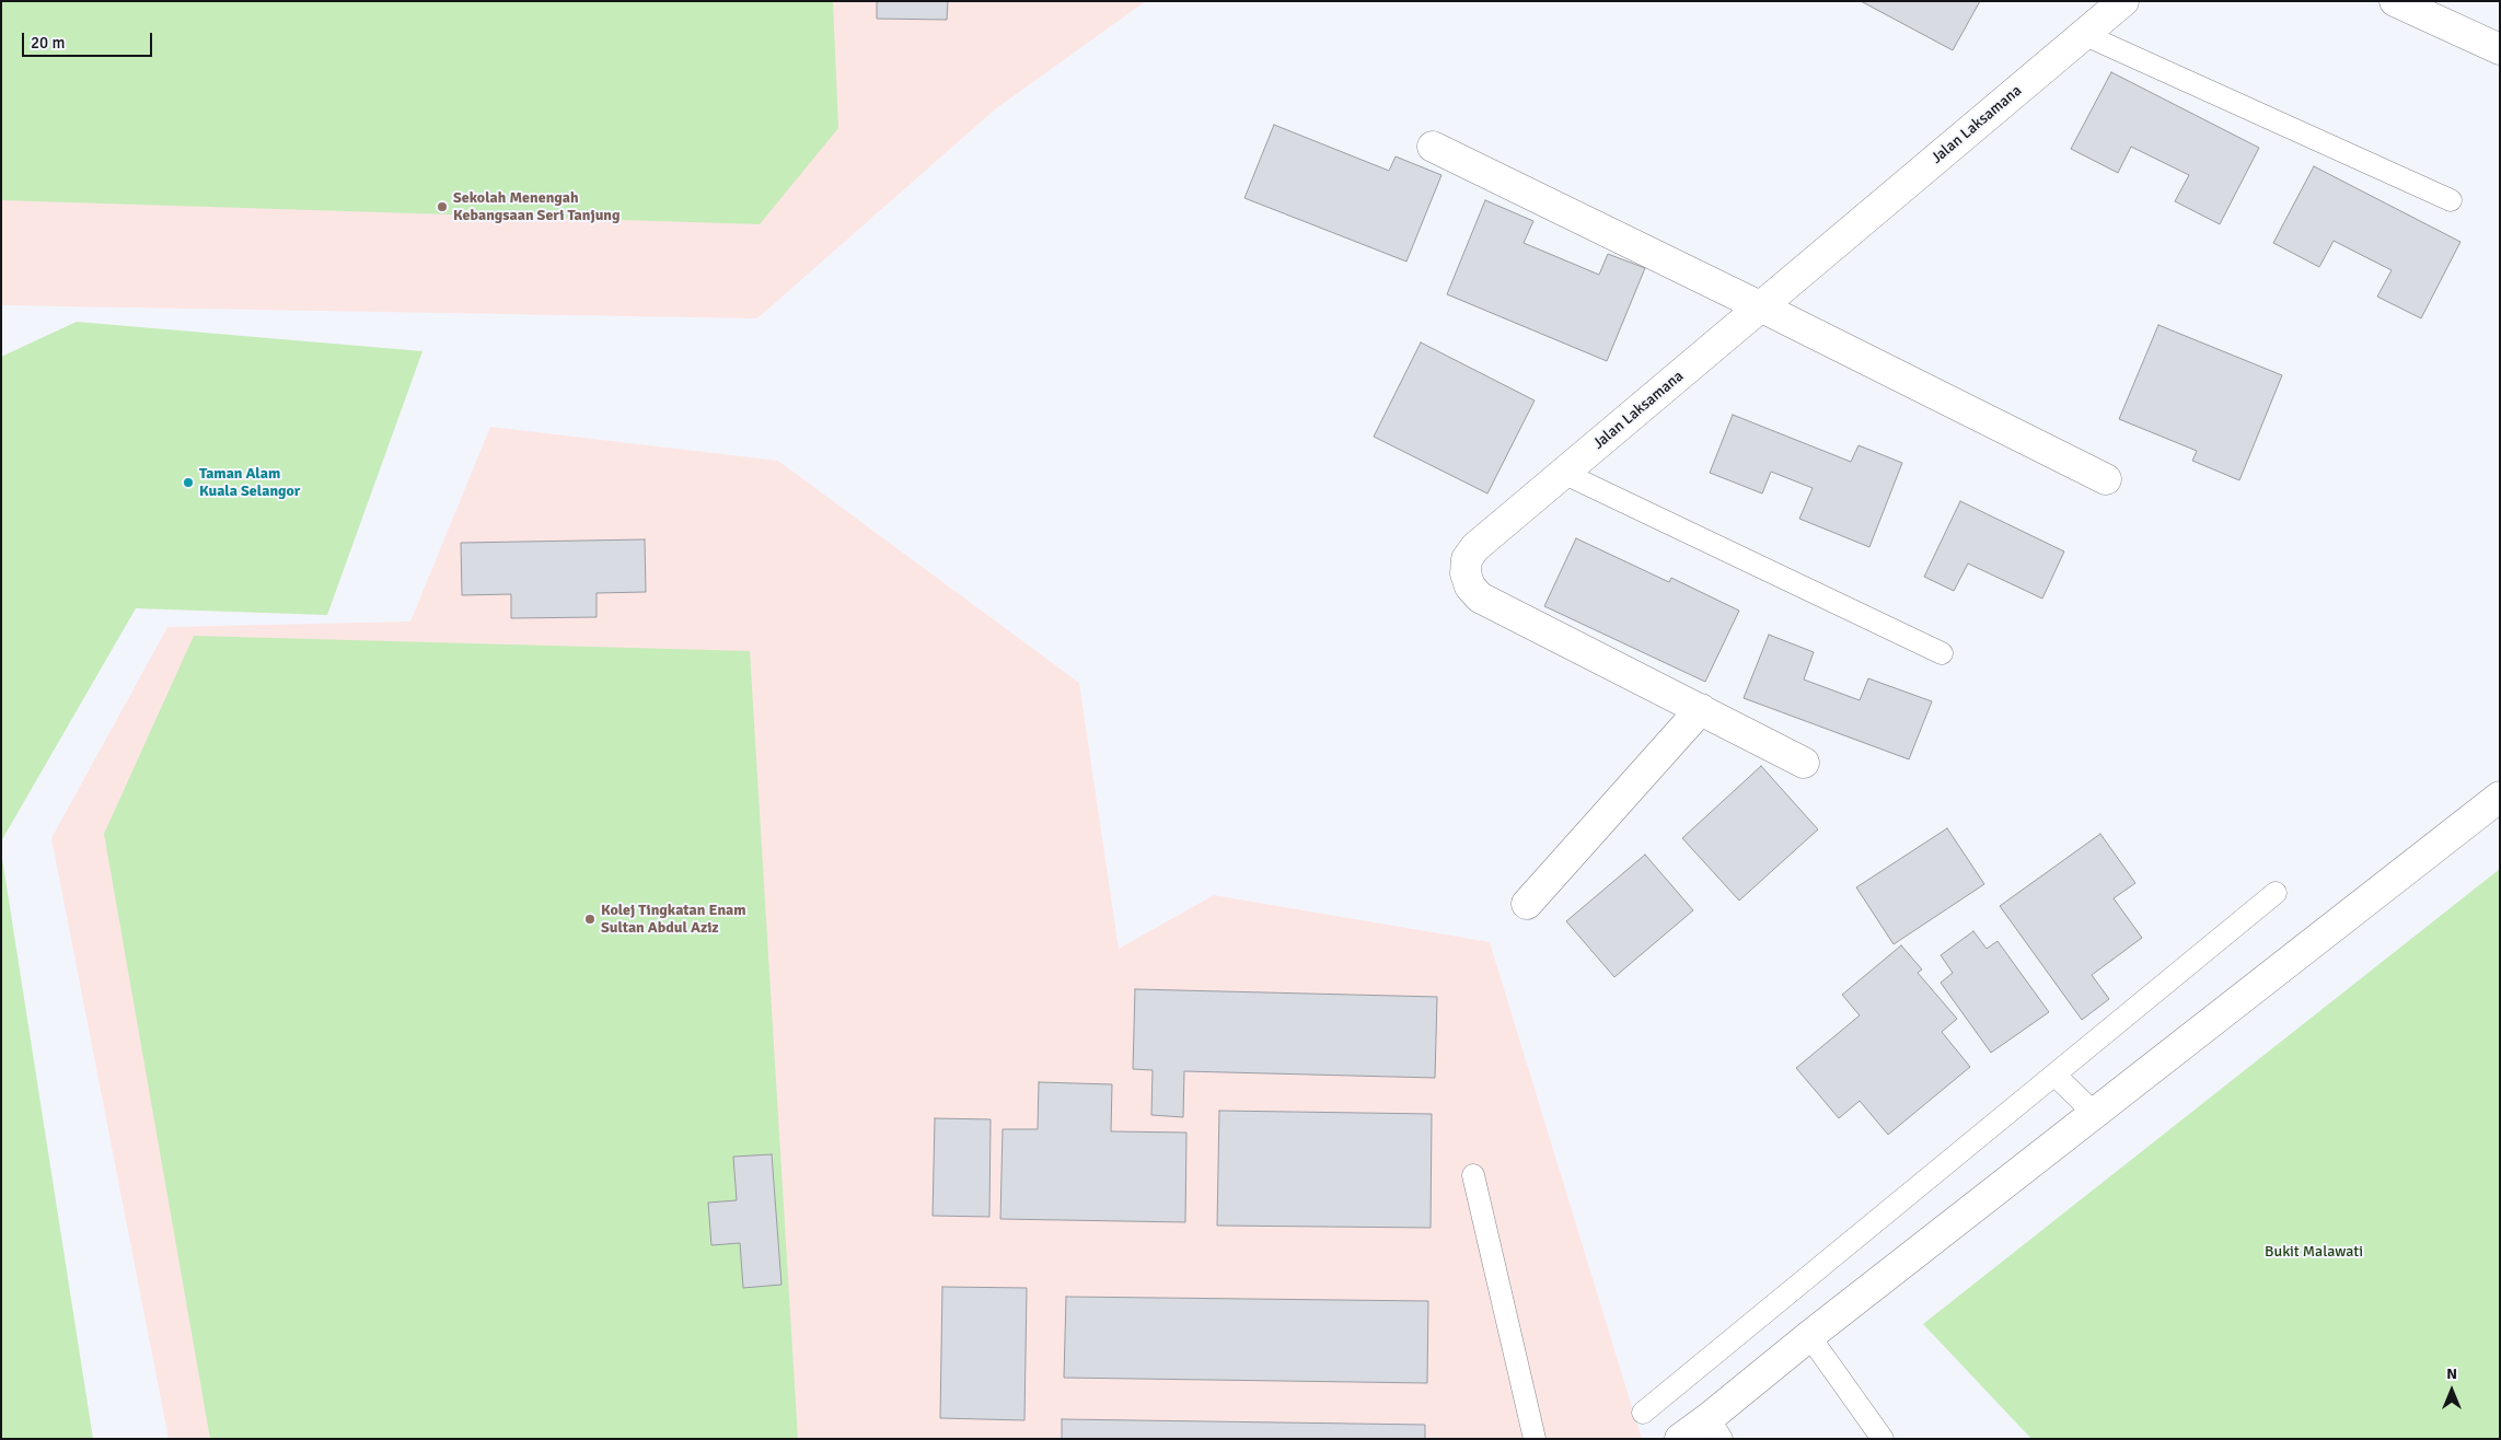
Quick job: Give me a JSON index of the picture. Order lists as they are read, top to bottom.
{
  "streets": {
    "street": ["Jalan Laksamana"]
  },
  "parks": ["Bukit Malawati"],
  "places": ["Sekolah Menengah Kebangsaan Seri Tanjung", "Taman Alam Kuala Selangor", "Kolej Tingkatan Enam Sultan Abdul Aziz"],
  "scale_bar": "20 m",
  "north": "top"
}
